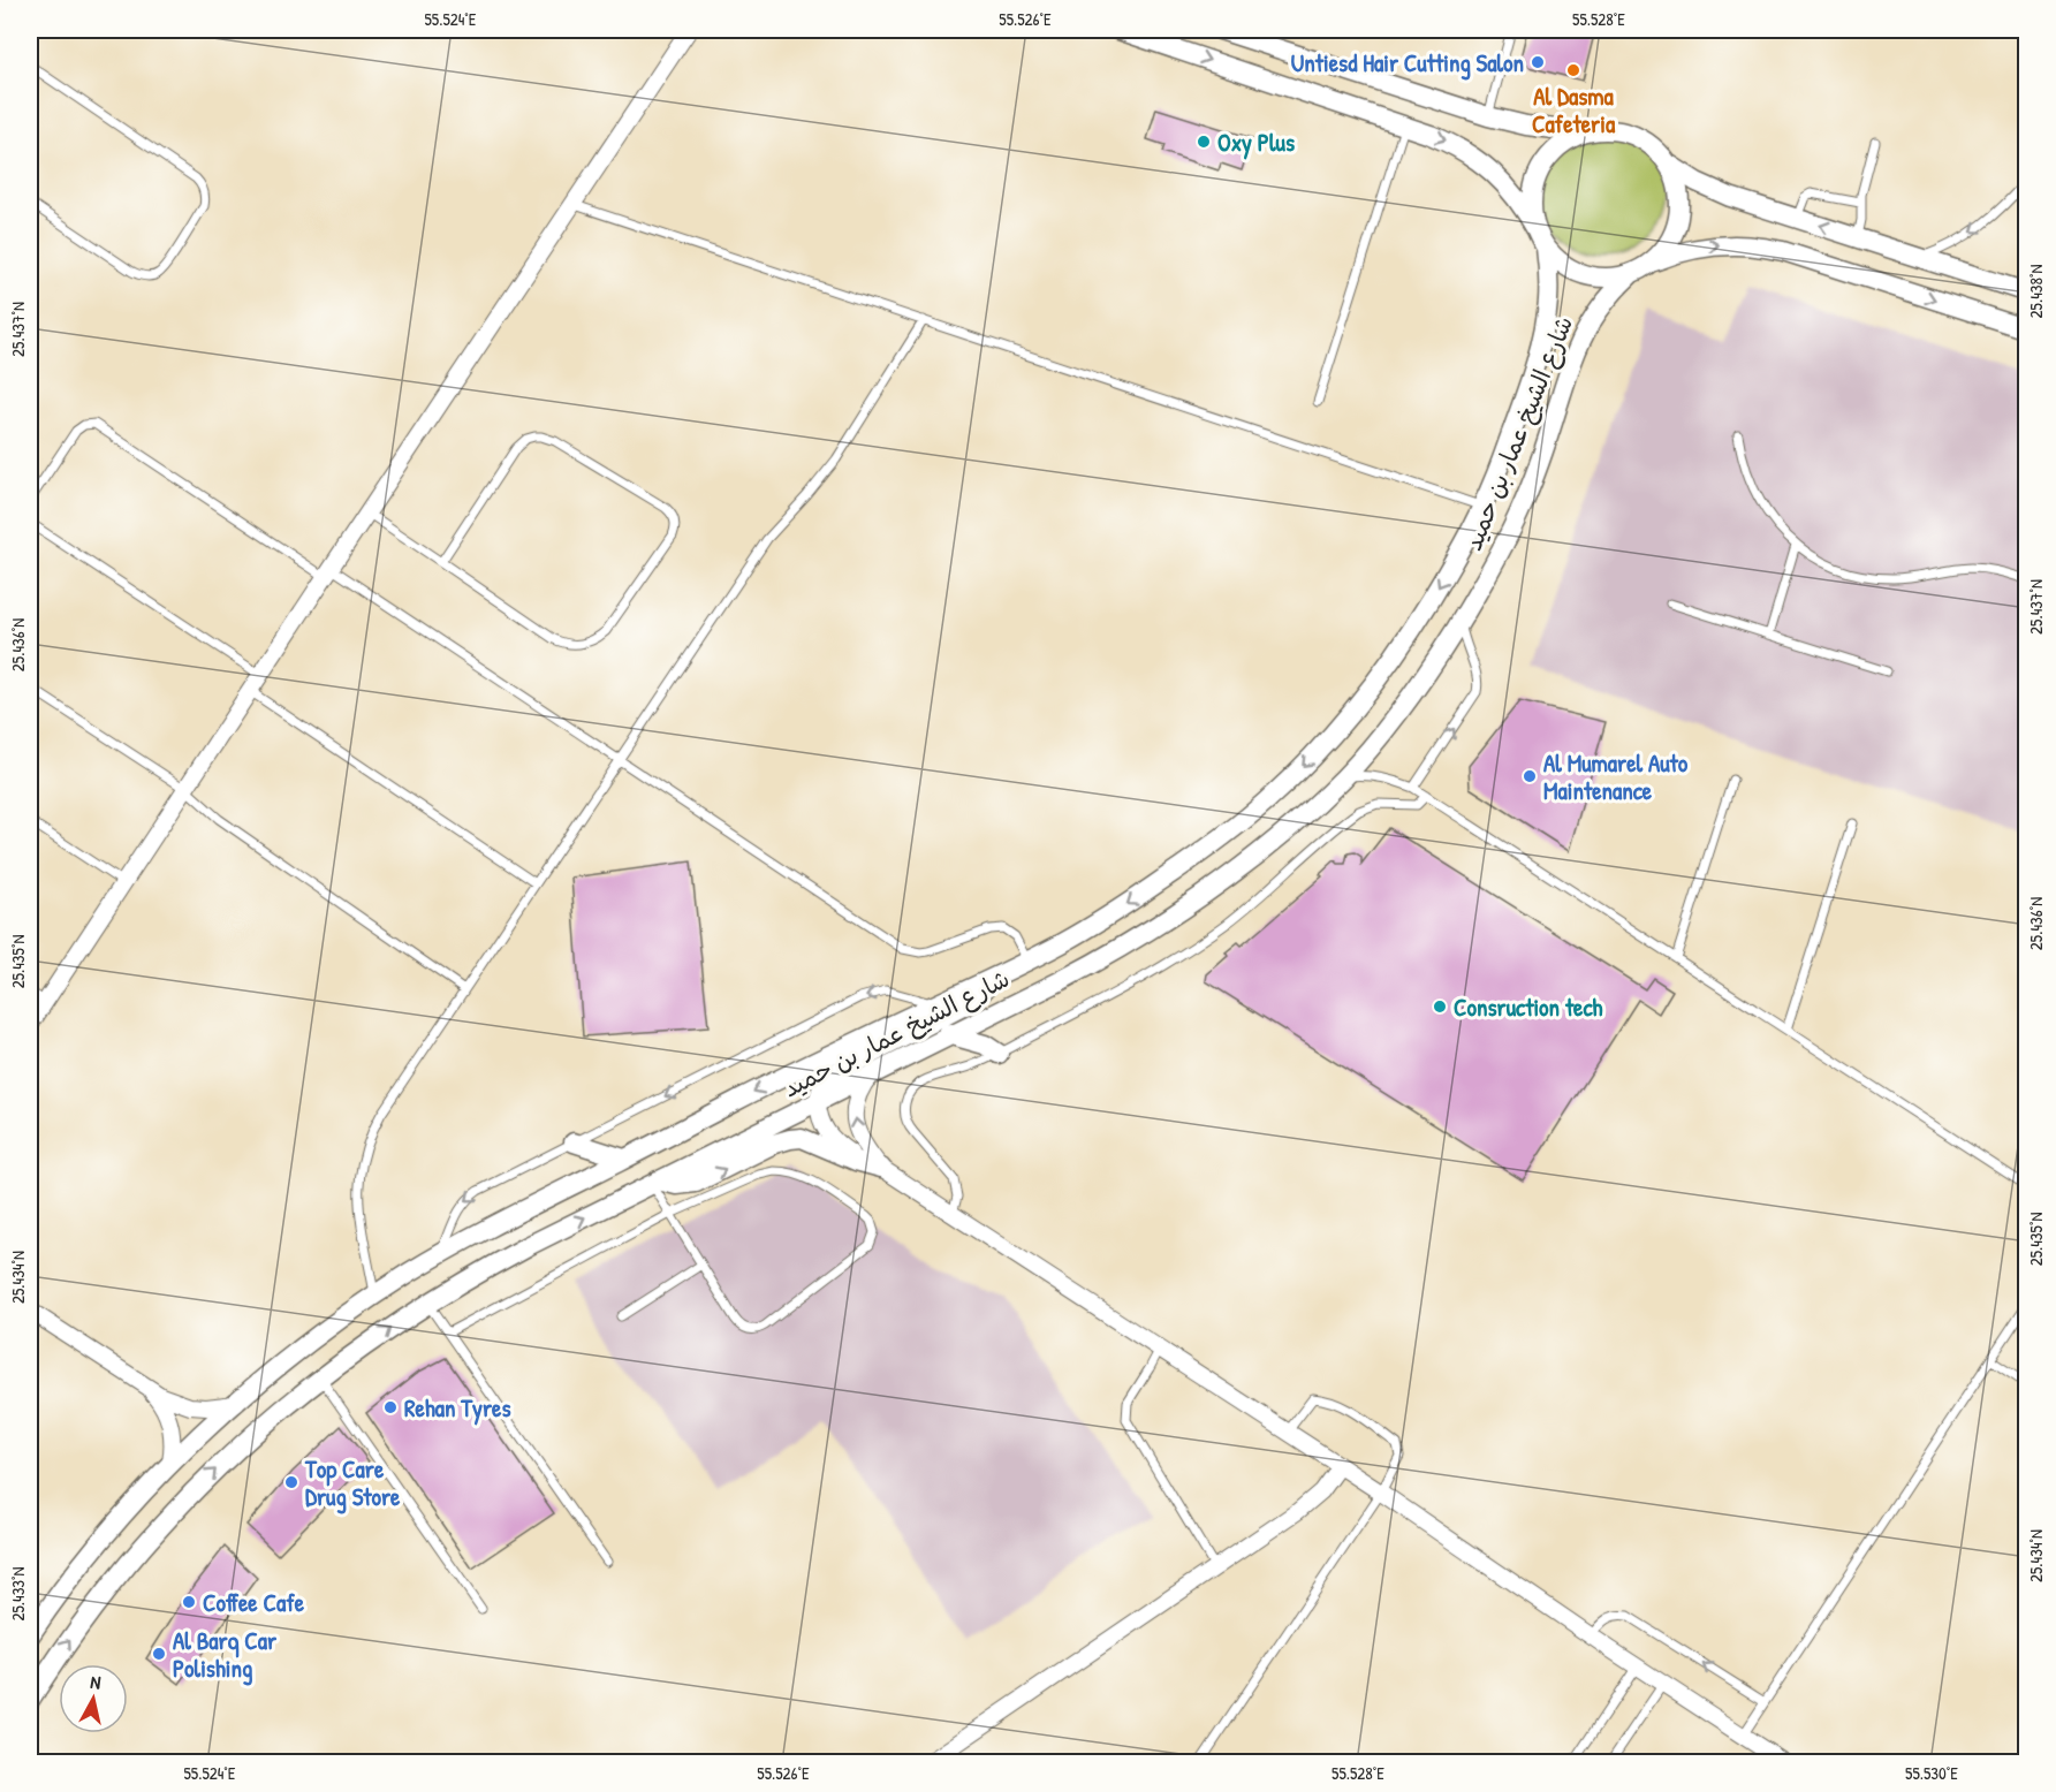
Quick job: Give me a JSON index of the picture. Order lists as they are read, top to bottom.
{
  "streets": {
    "street": ["شارع الشيخ عمار بن حميد"]
  },
  "places": [
    "Untiesd Hair Cutting Salon",
    "Al Dasma Cafeteria",
    "Oxy Plus",
    "Al Mumarel Auto Maintenance",
    "Consruction tech",
    "Rehan Tyres",
    "Top Care Drug Store",
    "Coffee Cafe",
    "Al Barq Car Polishing"
  ],
  "north": "top",
  "coordinates": [
    "55.524°E",
    "55.526°E",
    "55.528°E",
    "25.438°N",
    "25.437°N",
    "25.436°N",
    "25.435°N",
    "25.434°N",
    "25.433°N",
    "55.530°E"
  ]
}
